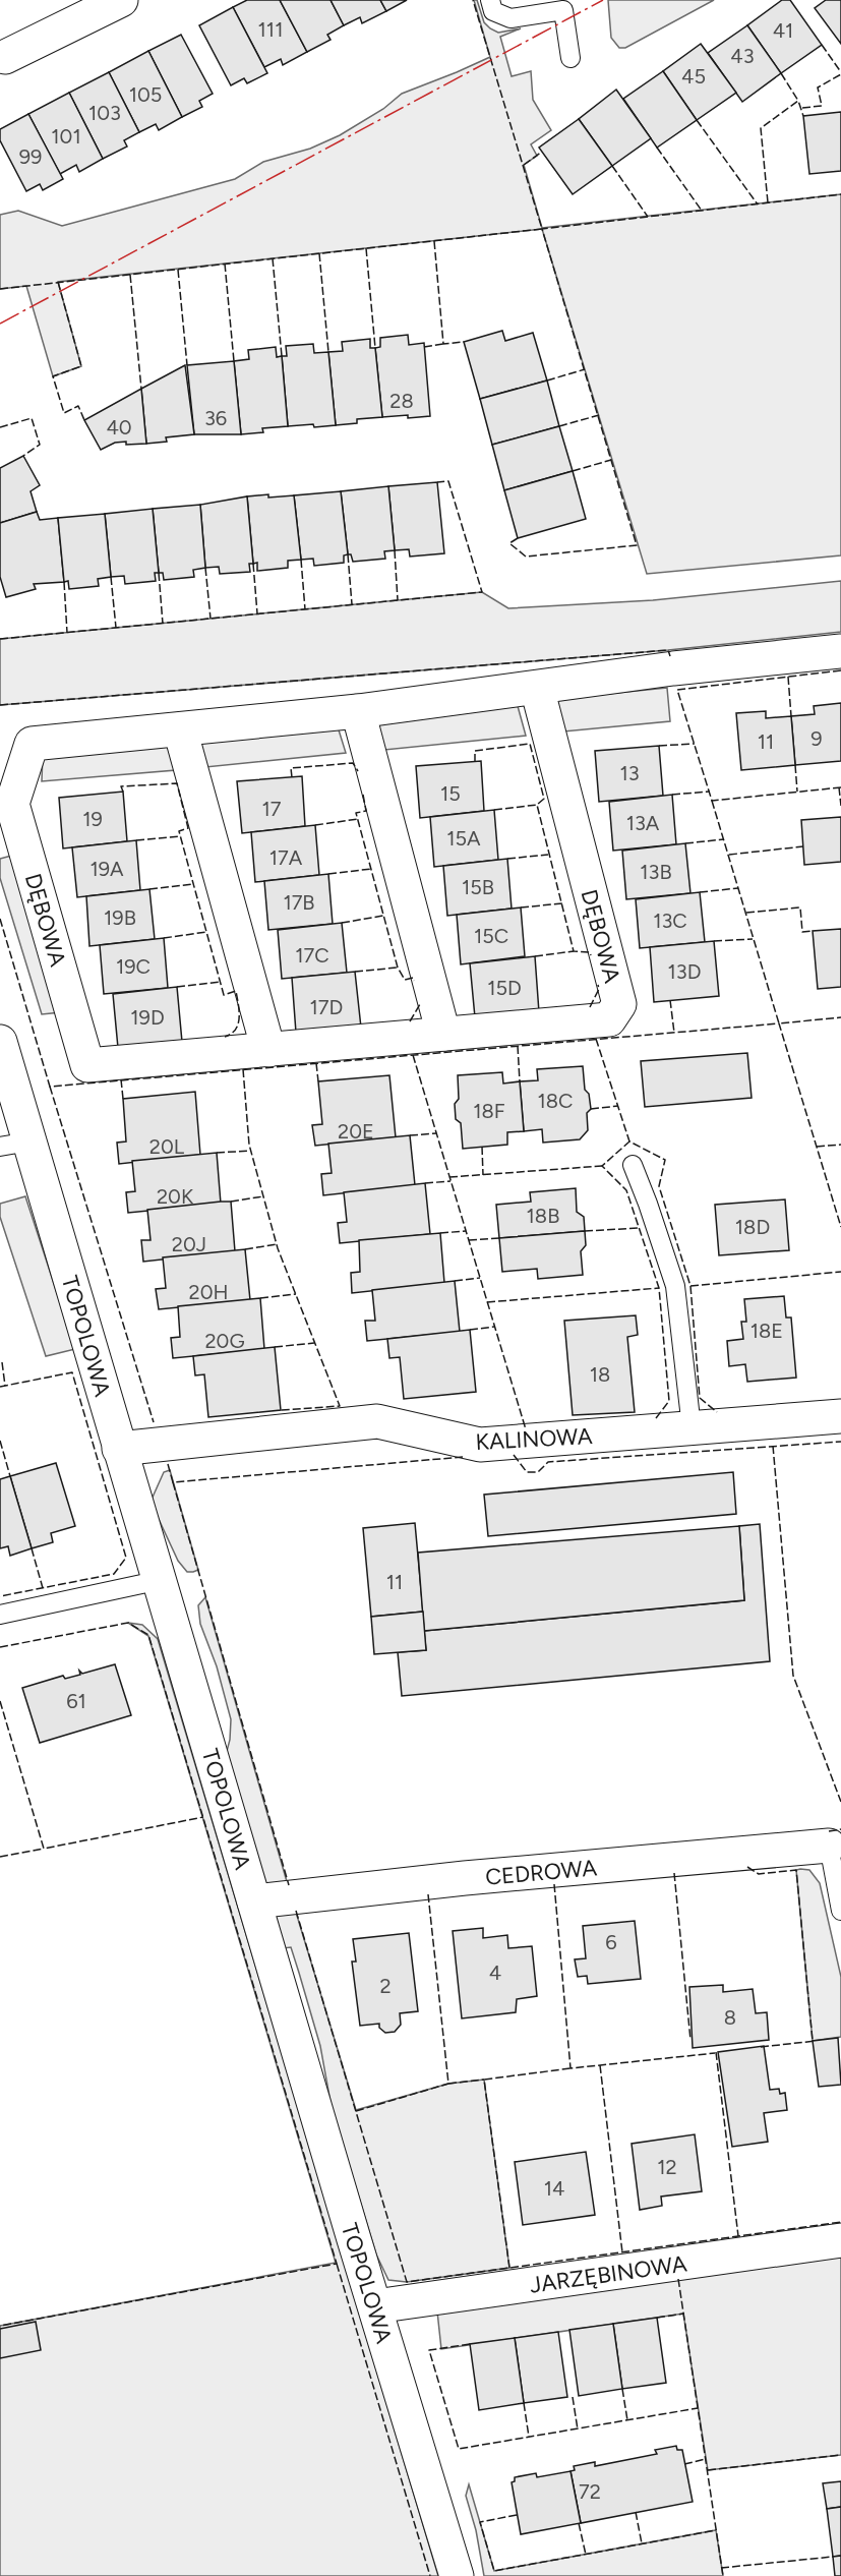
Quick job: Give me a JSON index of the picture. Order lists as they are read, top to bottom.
{
  "streets": {
    "street": [
      "DĘBOWA",
      "TOPOLOWA",
      "KALINOWA",
      "CEDROWA",
      "JARZĘBINOWA"
    ]
  },
  "crossings": [
    ["TOPOLOWA", "KALINOWA"],
    ["TOPOLOWA", "CEDROWA"],
    ["TOPOLOWA", "JARZĘBINOWA"]
  ],
  "house_numbers": [
    "111",
    "41",
    "43",
    "45",
    "105",
    "103",
    "101",
    "99",
    "28",
    "36",
    "40",
    "9",
    "11",
    "13",
    "15",
    "17",
    "19",
    "13A",
    "15A",
    "17A",
    "19A",
    "13B",
    "15B",
    "17B",
    "19B",
    "13C",
    "15C",
    "17C",
    "19C",
    "13D",
    "15D",
    "17D",
    "19D",
    "18C",
    "18F",
    "20E",
    "20L",
    "20K",
    "18B",
    "18D",
    "20J",
    "20H",
    "18E",
    "20G",
    "18",
    "11",
    "61",
    "6",
    "4",
    "2",
    "8",
    "12",
    "14",
    "72"
  ]
}
